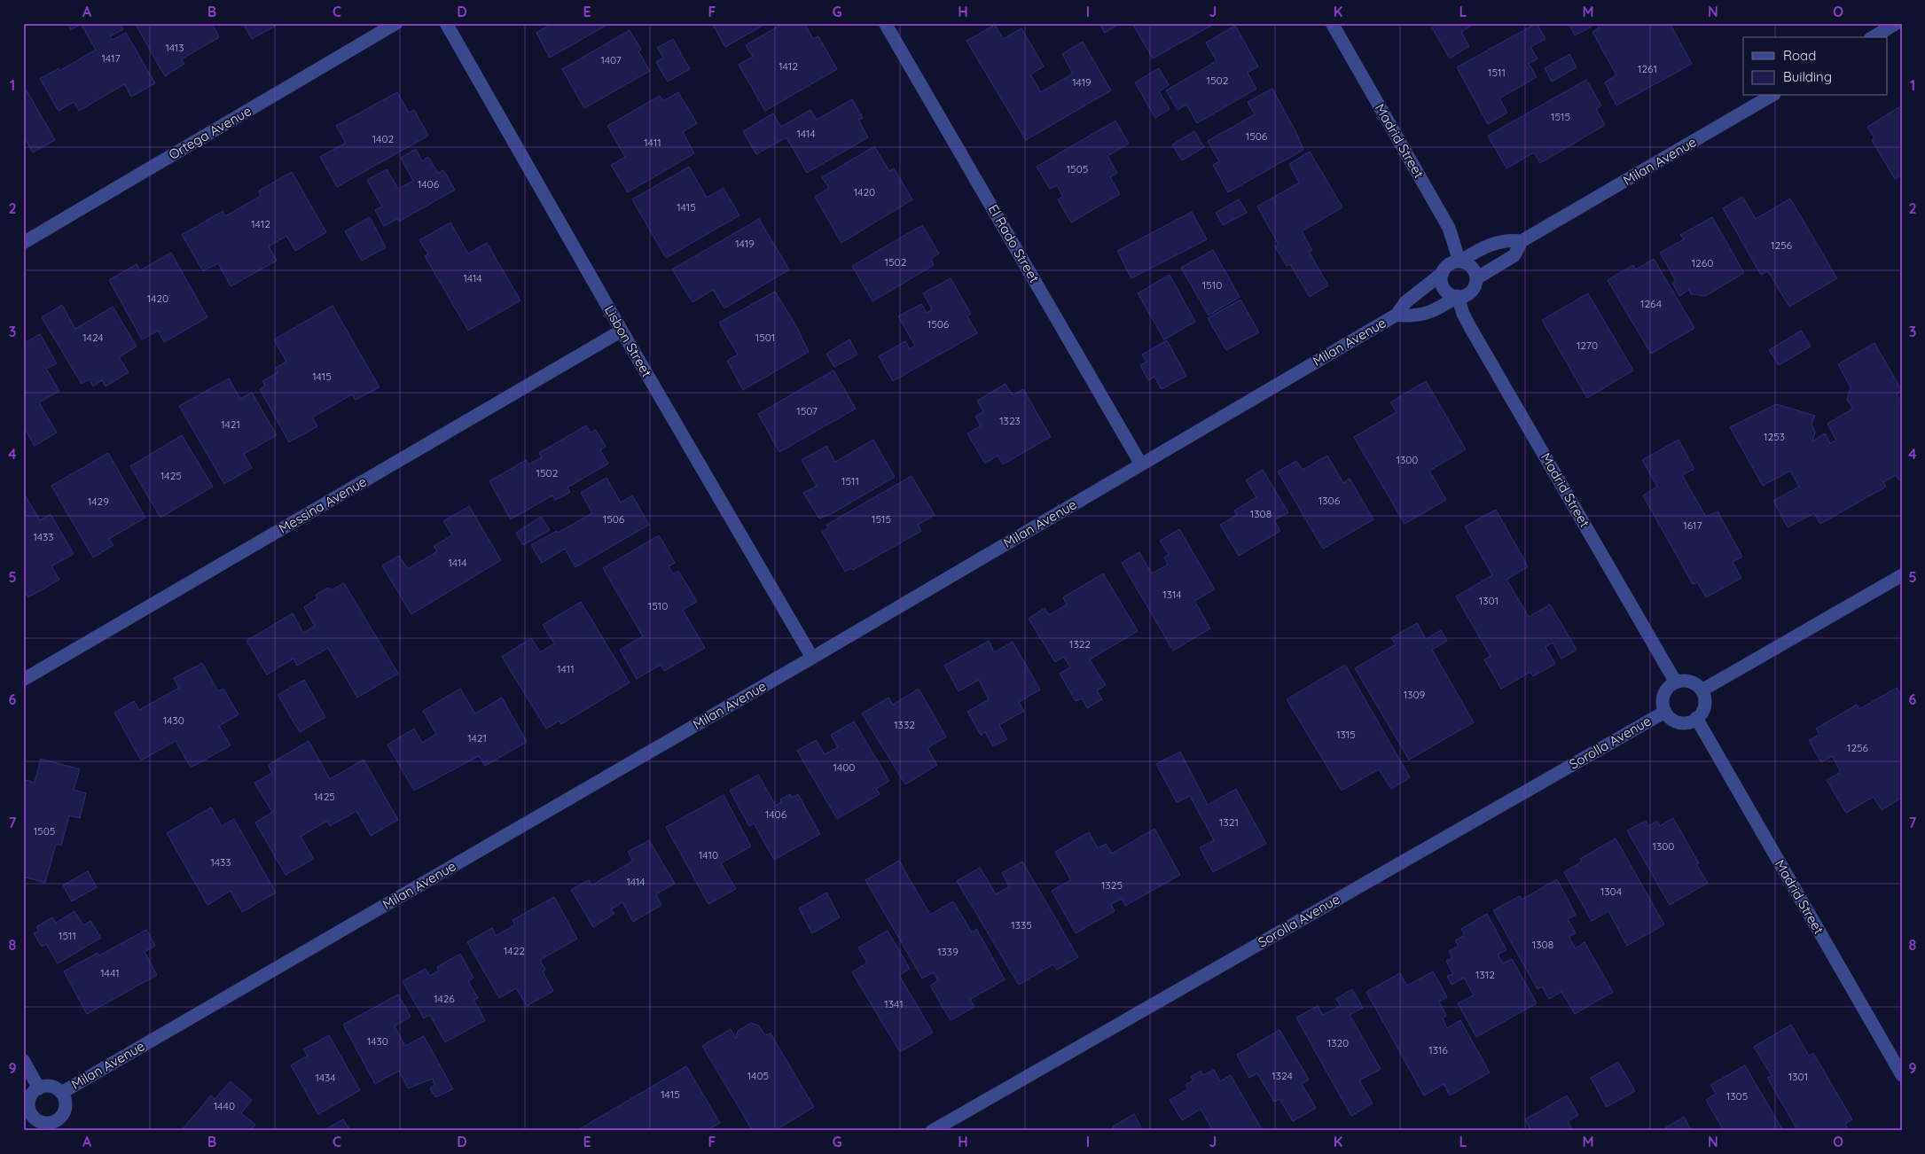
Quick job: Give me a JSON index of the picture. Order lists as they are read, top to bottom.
{
  "streets": {
    "street": [
      "Ortega Avenue",
      "Madrid Street",
      "Milan Avenue",
      "El Rado Street",
      "Lisbon Street",
      "Messina Avenue",
      "Sorolla Avenue"
    ]
  },
  "crossings": [
    ["Madrid Street", "Milan Avenue"],
    ["Madrid Street", "Sorolla Avenue"],
    ["Milan Avenue", "El Rado Street"],
    ["Milan Avenue", "Lisbon Street"],
    ["Lisbon Street", "Messina Avenue"]
  ],
  "house_numbers": [
    "1413",
    "1417",
    "1407",
    "1412",
    "1261",
    "1511",
    "1502",
    "1419",
    "1515",
    "1414",
    "1506",
    "1402",
    "1411",
    "1505",
    "1406",
    "1420",
    "1415",
    "1412",
    "1419",
    "1256",
    "1502",
    "1260",
    "1414",
    "1510",
    "1420",
    "1264",
    "1506",
    "1424",
    "1501",
    "1270",
    "1415",
    "1507",
    "1323",
    "1421",
    "1253",
    "1300",
    "1502",
    "1425",
    "1511",
    "1306",
    "1429",
    "1308",
    "1506",
    "1515",
    "1617",
    "1433",
    "1414",
    "1314",
    "1301",
    "1510",
    "1322",
    "1411",
    "1309",
    "1430",
    "1332",
    "1315",
    "1421",
    "1256",
    "1400",
    "1425",
    "1406",
    "1321",
    "1505",
    "1300",
    "1410",
    "1433",
    "1414",
    "1325",
    "1304",
    "1335",
    "1511",
    "1308",
    "1422",
    "1339",
    "1441",
    "1312",
    "1426",
    "1341",
    "1430",
    "1320",
    "1316",
    "1405",
    "1324",
    "1301",
    "1434",
    "1415",
    "1305",
    "1440"
  ],
  "legend": ["Road", "Building"],
  "grid": {
    "columns": [
      "A",
      "B",
      "C",
      "D",
      "E",
      "F",
      "G",
      "H",
      "I",
      "J",
      "K",
      "L",
      "M",
      "N",
      "O"
    ],
    "rows": [
      "1",
      "2",
      "3",
      "4",
      "5",
      "6",
      "7",
      "8",
      "9"
    ]
  }
}
